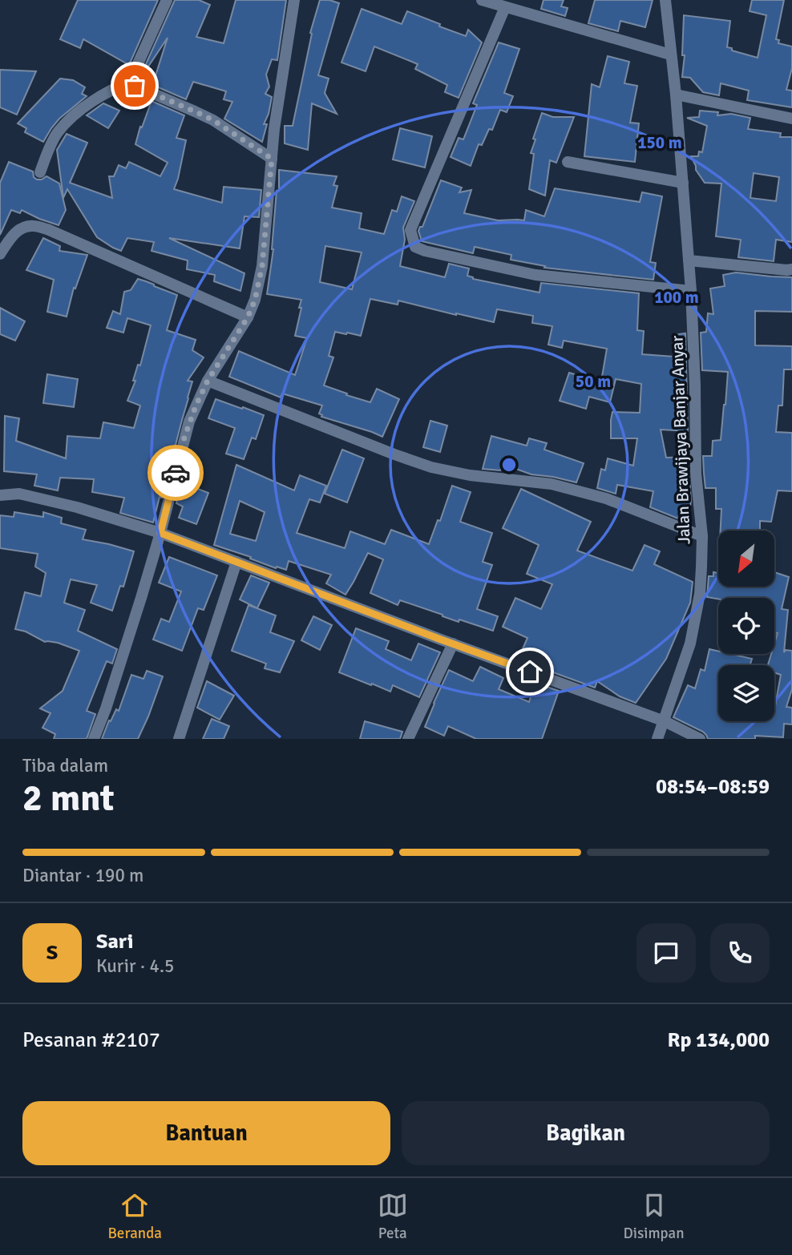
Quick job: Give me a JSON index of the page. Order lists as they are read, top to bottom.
{
  "streets": {
    "street": ["Jalan Brawijaya Banjar Anyar"]
  },
  "north": "bottom left",
  "page": {
    "heading": ["2 mnt", "Tiba dalam", "08:54–08:59"],
    "panel": [
      "Sari",
      "Kurir · 4.5",
      "Pesanan #2107",
      "Rp 134,000"
    ],
    "bar": "Diantar · 190 m",
    "round": "S",
    "buttons": ["Bantuan", "Bagikan"],
    "tabs": ["Beranda", "Peta", "Disimpan"]
  },
  "rings": ["150 m", "100 m", "50 m"]
}
